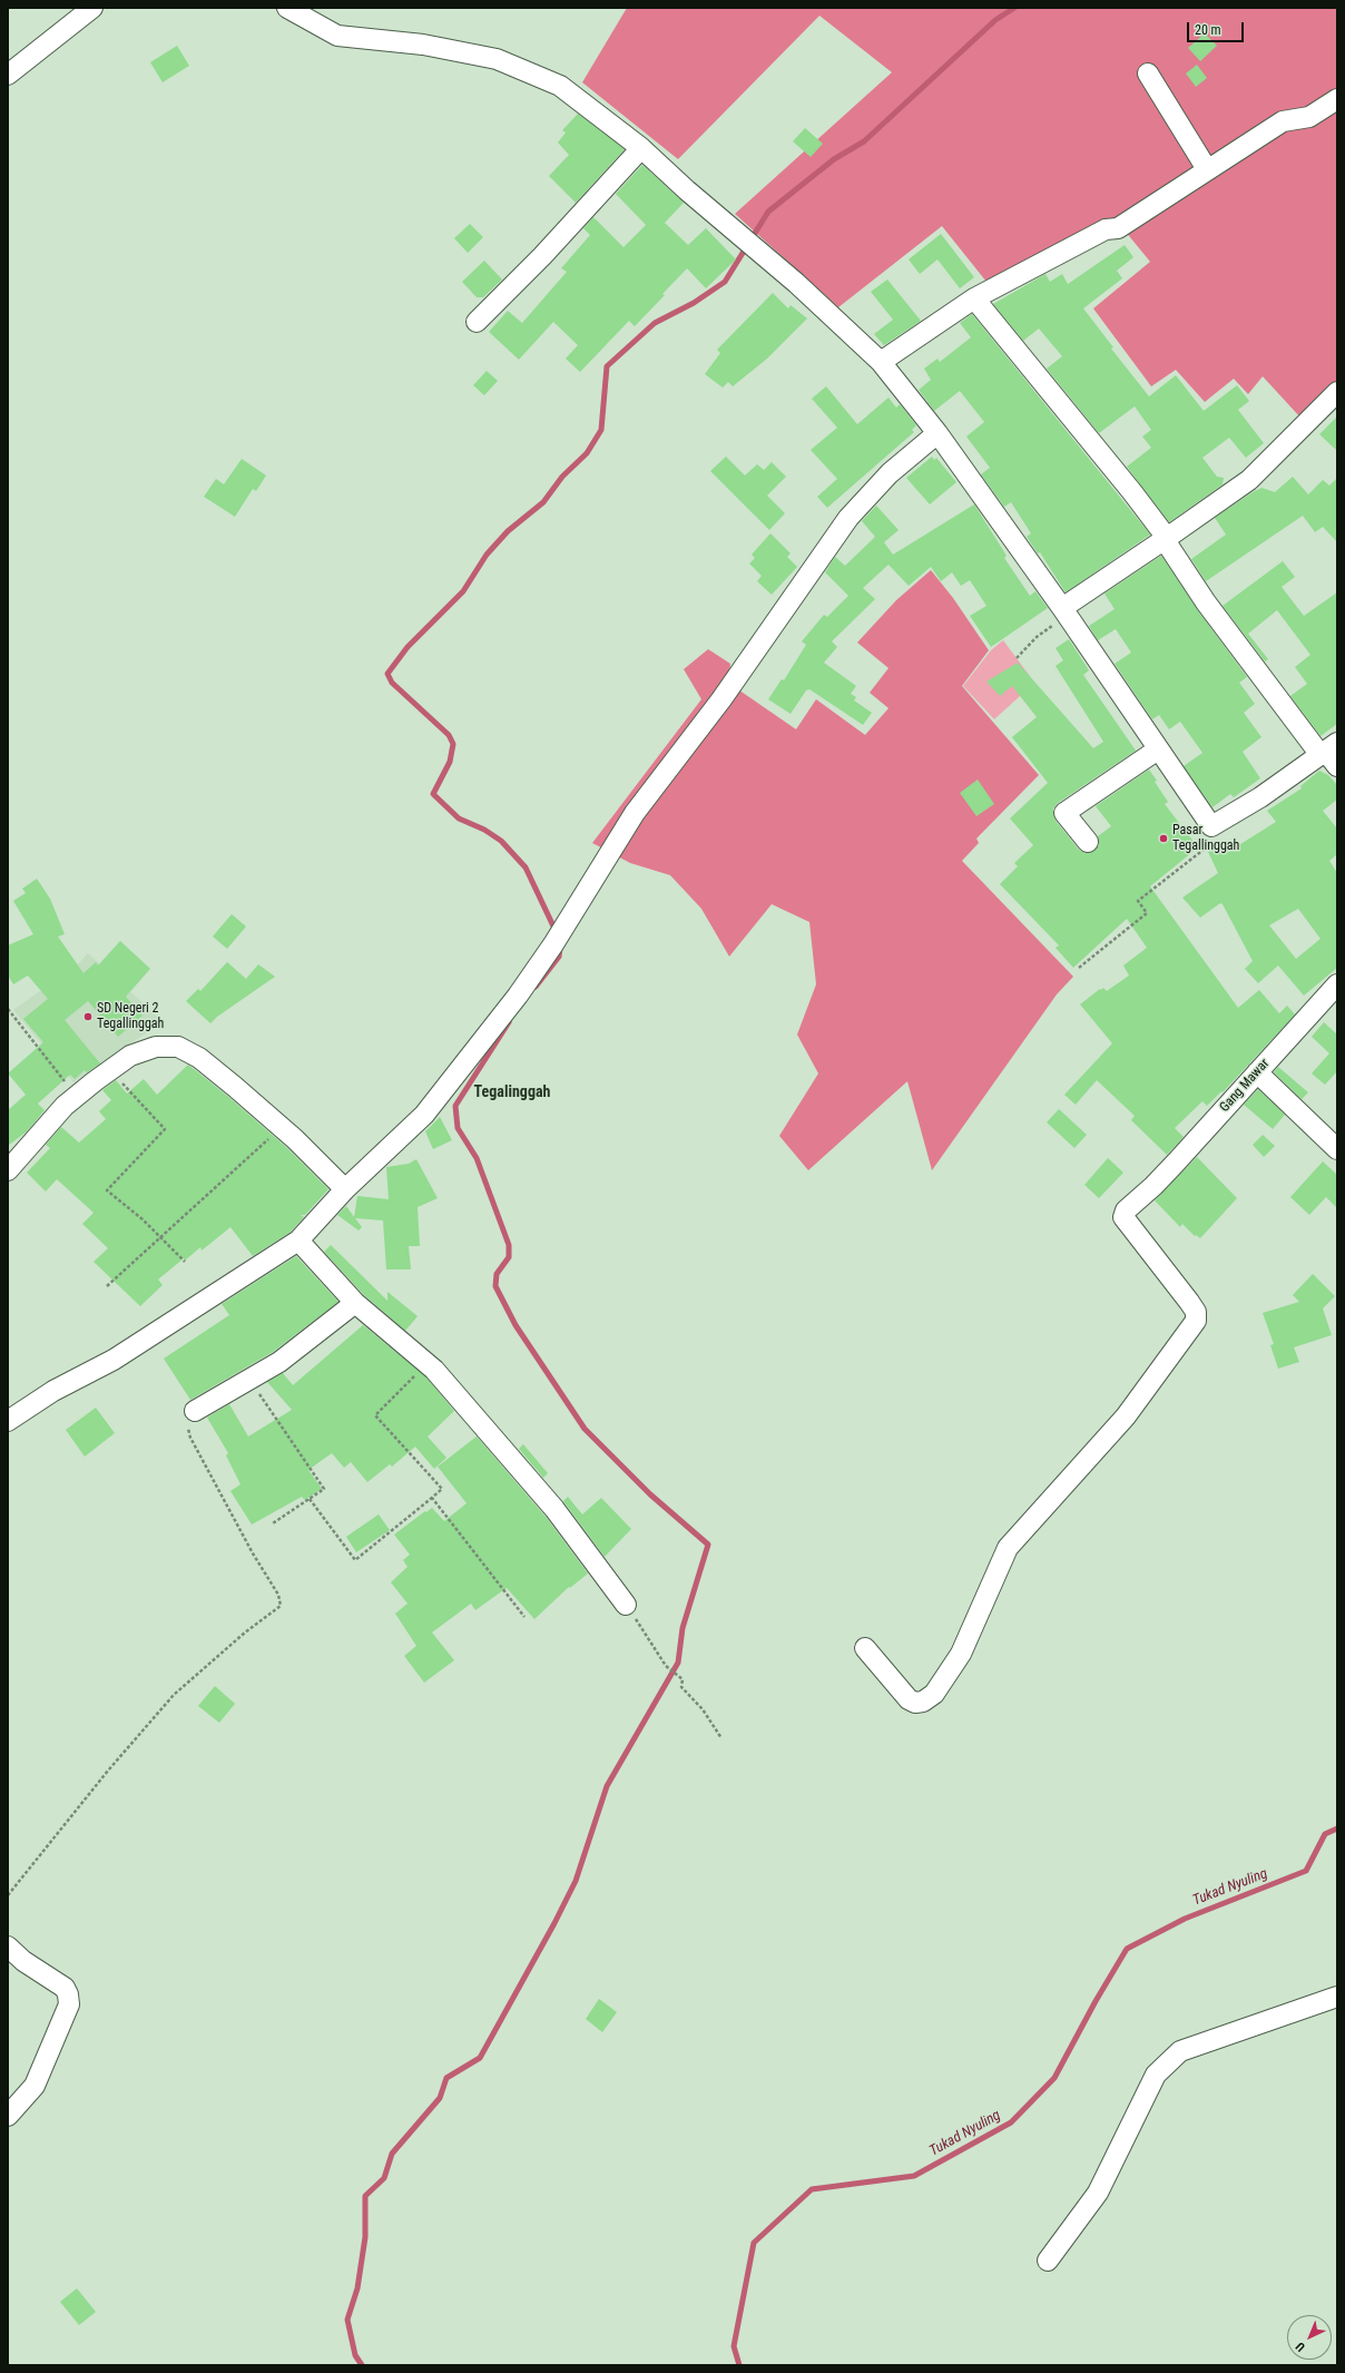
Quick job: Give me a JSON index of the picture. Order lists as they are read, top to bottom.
{
  "streets": {
    "street": ["Gang Mawar"]
  },
  "districts": ["Tegalinggah"],
  "water": ["Tukad Nyuling"],
  "places": ["Pasar Tegallinggah", "SD Negeri 2 Tegallinggah"],
  "scale_bar": "20 m",
  "north": "bottom left"
}
